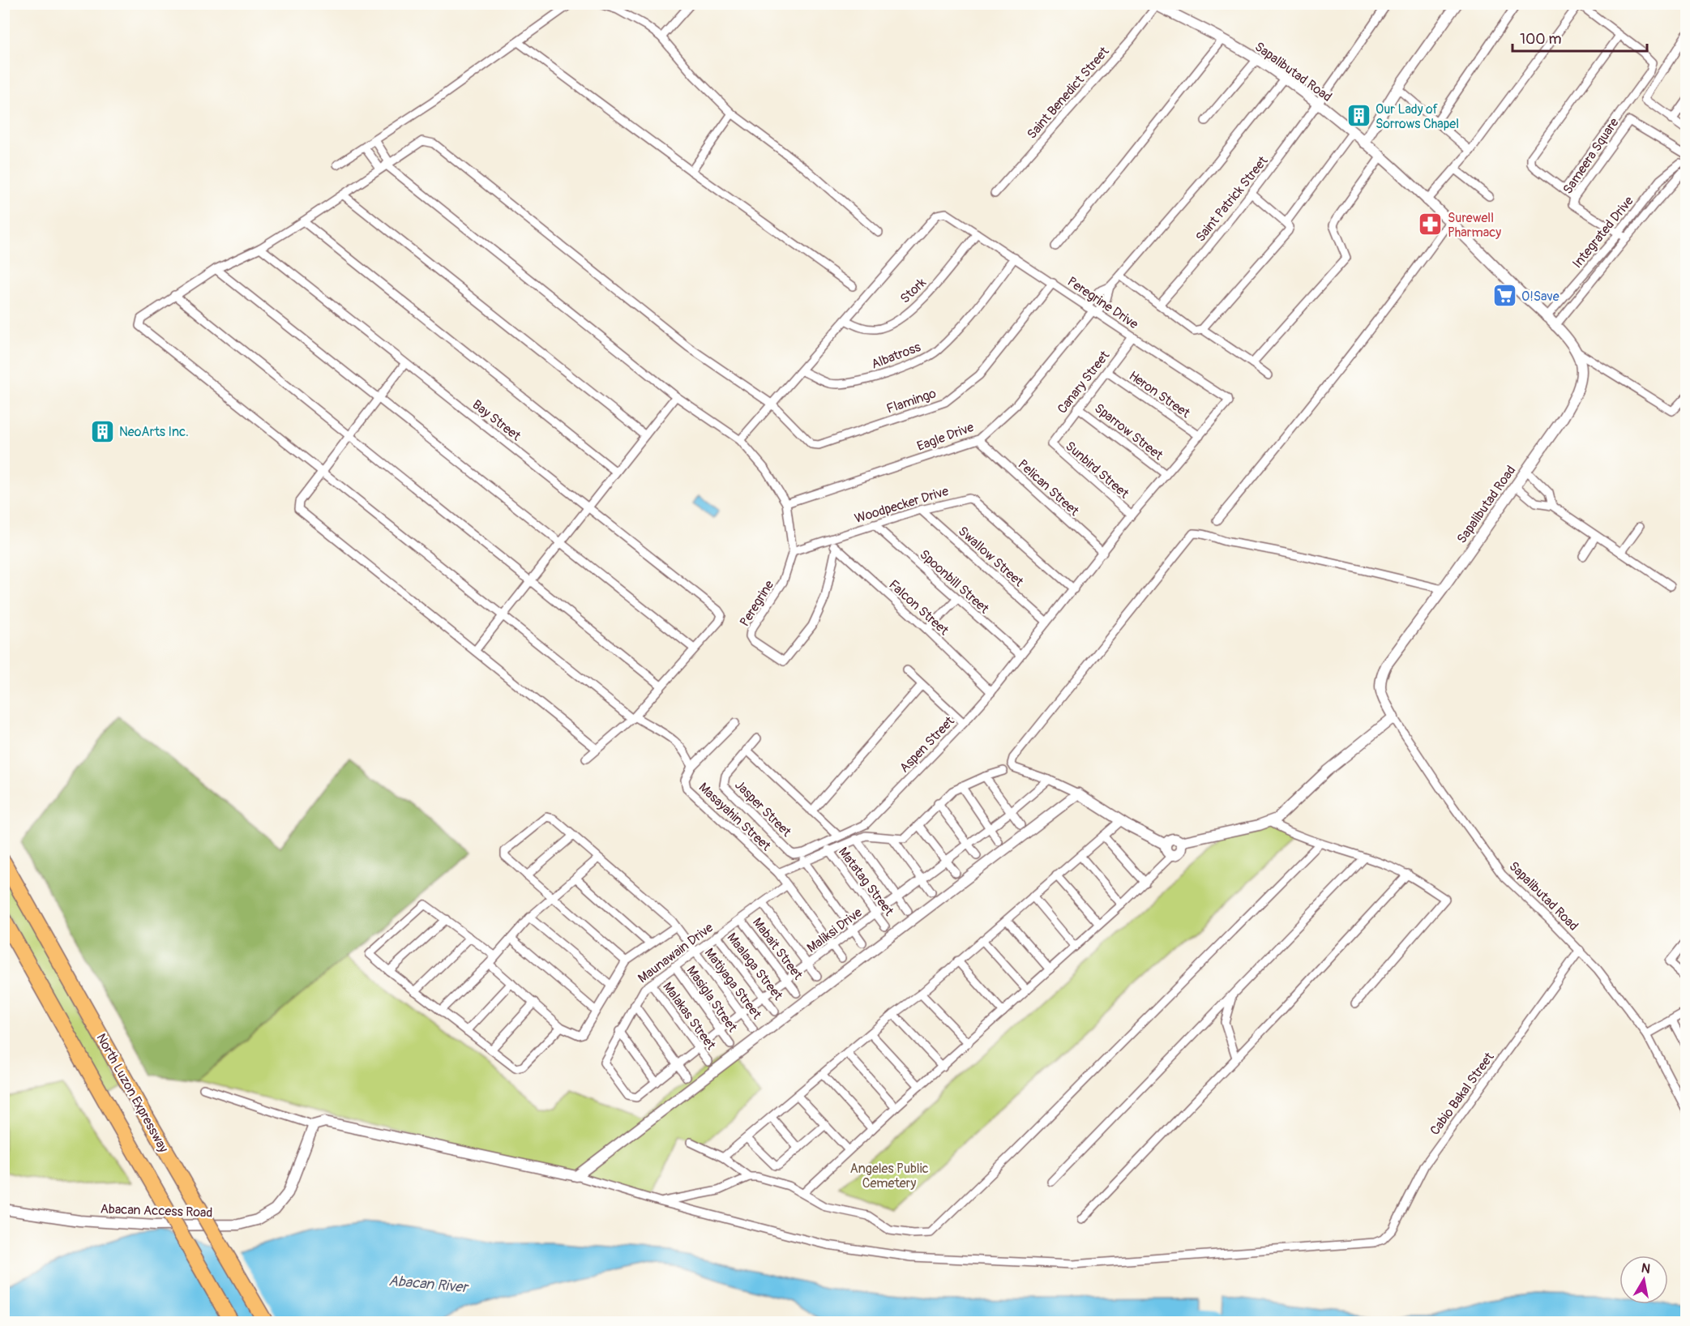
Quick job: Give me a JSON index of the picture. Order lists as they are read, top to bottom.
{
  "streets": {
    "highway": ["North Luzon Expressway"],
    "street": [
      "Sapalibutad Road",
      "Saint Benedict Street",
      "Sameera Square",
      "Saint Patrick Street",
      "Integrated Drive",
      "Stork",
      "Peregrine Drive",
      "Albatross",
      "Canary Street",
      "Heron Street",
      "Flamingo",
      "Bay Street",
      "Sparrow Street",
      "Eagle Drive",
      "Sunbird Street",
      "Pelican Street",
      "Woodpecker Drive",
      "Swallow Street",
      "Spoonbill Street",
      "Peregrine",
      "Falcon Street",
      "Aspen Street",
      "Jasper Street",
      "Masayahin Street",
      "Matatag Street",
      "Maliksi Drive",
      "Mabait Street",
      "Maunawain Drive",
      "Maalaga Street",
      "Matiyaga Street",
      "Masigla Street",
      "Malakas Street",
      "Cabio Bakal Street",
      "Abacan Access Road"
    ]
  },
  "crossings": [
    ["Sapalibutad Road", "Saint Benedict Street"],
    ["Sapalibutad Road", "Saint Patrick Street"],
    ["Sapalibutad Road", "Integrated Drive"],
    ["Sapalibutad Road", "Cabio Bakal Street"],
    ["Sameera Square", "Integrated Drive"],
    ["Stork", "Peregrine Drive"],
    ["Peregrine Drive", "Albatross"],
    ["Peregrine Drive", "Canary Street"],
    ["Peregrine Drive", "Heron Street"],
    ["Peregrine Drive", "Flamingo"],
    ["Peregrine Drive", "Sparrow Street"],
    ["Peregrine Drive", "Eagle Drive"],
    ["Peregrine Drive", "Sunbird Street"],
    ["Peregrine Drive", "Pelican Street"],
    ["Peregrine Drive", "Woodpecker Drive"],
    ["Peregrine Drive", "Swallow Street"],
    ["Peregrine Drive", "Spoonbill Street"],
    ["Peregrine Drive", "Peregrine"],
    ["Peregrine Drive", "Aspen Street"],
    ["Canary Street", "Heron Street"],
    ["Canary Street", "Sparrow Street"],
    ["Canary Street", "Sunbird Street"],
    ["Flamingo", "Bay Street"],
    ["Flamingo", "Peregrine"],
    ["Flamingo", "Masayahin Street"],
    ["Eagle Drive", "Pelican Street"],
    ["Eagle Drive", "Peregrine"],
    ["Woodpecker Drive", "Swallow Street"],
    ["Woodpecker Drive", "Spoonbill Street"],
    ["Woodpecker Drive", "Peregrine"],
    ["Woodpecker Drive", "Falcon Street"],
    ["Spoonbill Street", "Aspen Street"],
    ["Peregrine", "Falcon Street"],
    ["Falcon Street", "Aspen Street"],
    ["Aspen Street", "Jasper Street"],
    ["Matatag Street", "Maliksi Drive"],
    ["Maliksi Drive", "Mabait Street"],
    ["Maliksi Drive", "Maunawain Drive"],
    ["Maliksi Drive", "Maalaga Street"],
    ["Maliksi Drive", "Matiyaga Street"],
    ["Maliksi Drive", "Masigla Street"],
    ["Maliksi Drive", "Malakas Street"],
    ["Mabait Street", "Maunawain Drive"],
    ["Maunawain Drive", "Maalaga Street"],
    ["Maunawain Drive", "Matiyaga Street"],
    ["Maunawain Drive", "Masigla Street"],
    ["Maunawain Drive", "Malakas Street"]
  ],
  "water": ["Abacan River"],
  "parks": ["Angeles Public Cemetery"],
  "places": {
    "building": ["Our Lady of Sorrows Chapel", "NeoArts Inc."],
    "pharmacy": ["Surewell Pharmacy"],
    "supermarket": ["O!Save"]
  },
  "scale_bar": "100 m",
  "north": "top"
}
